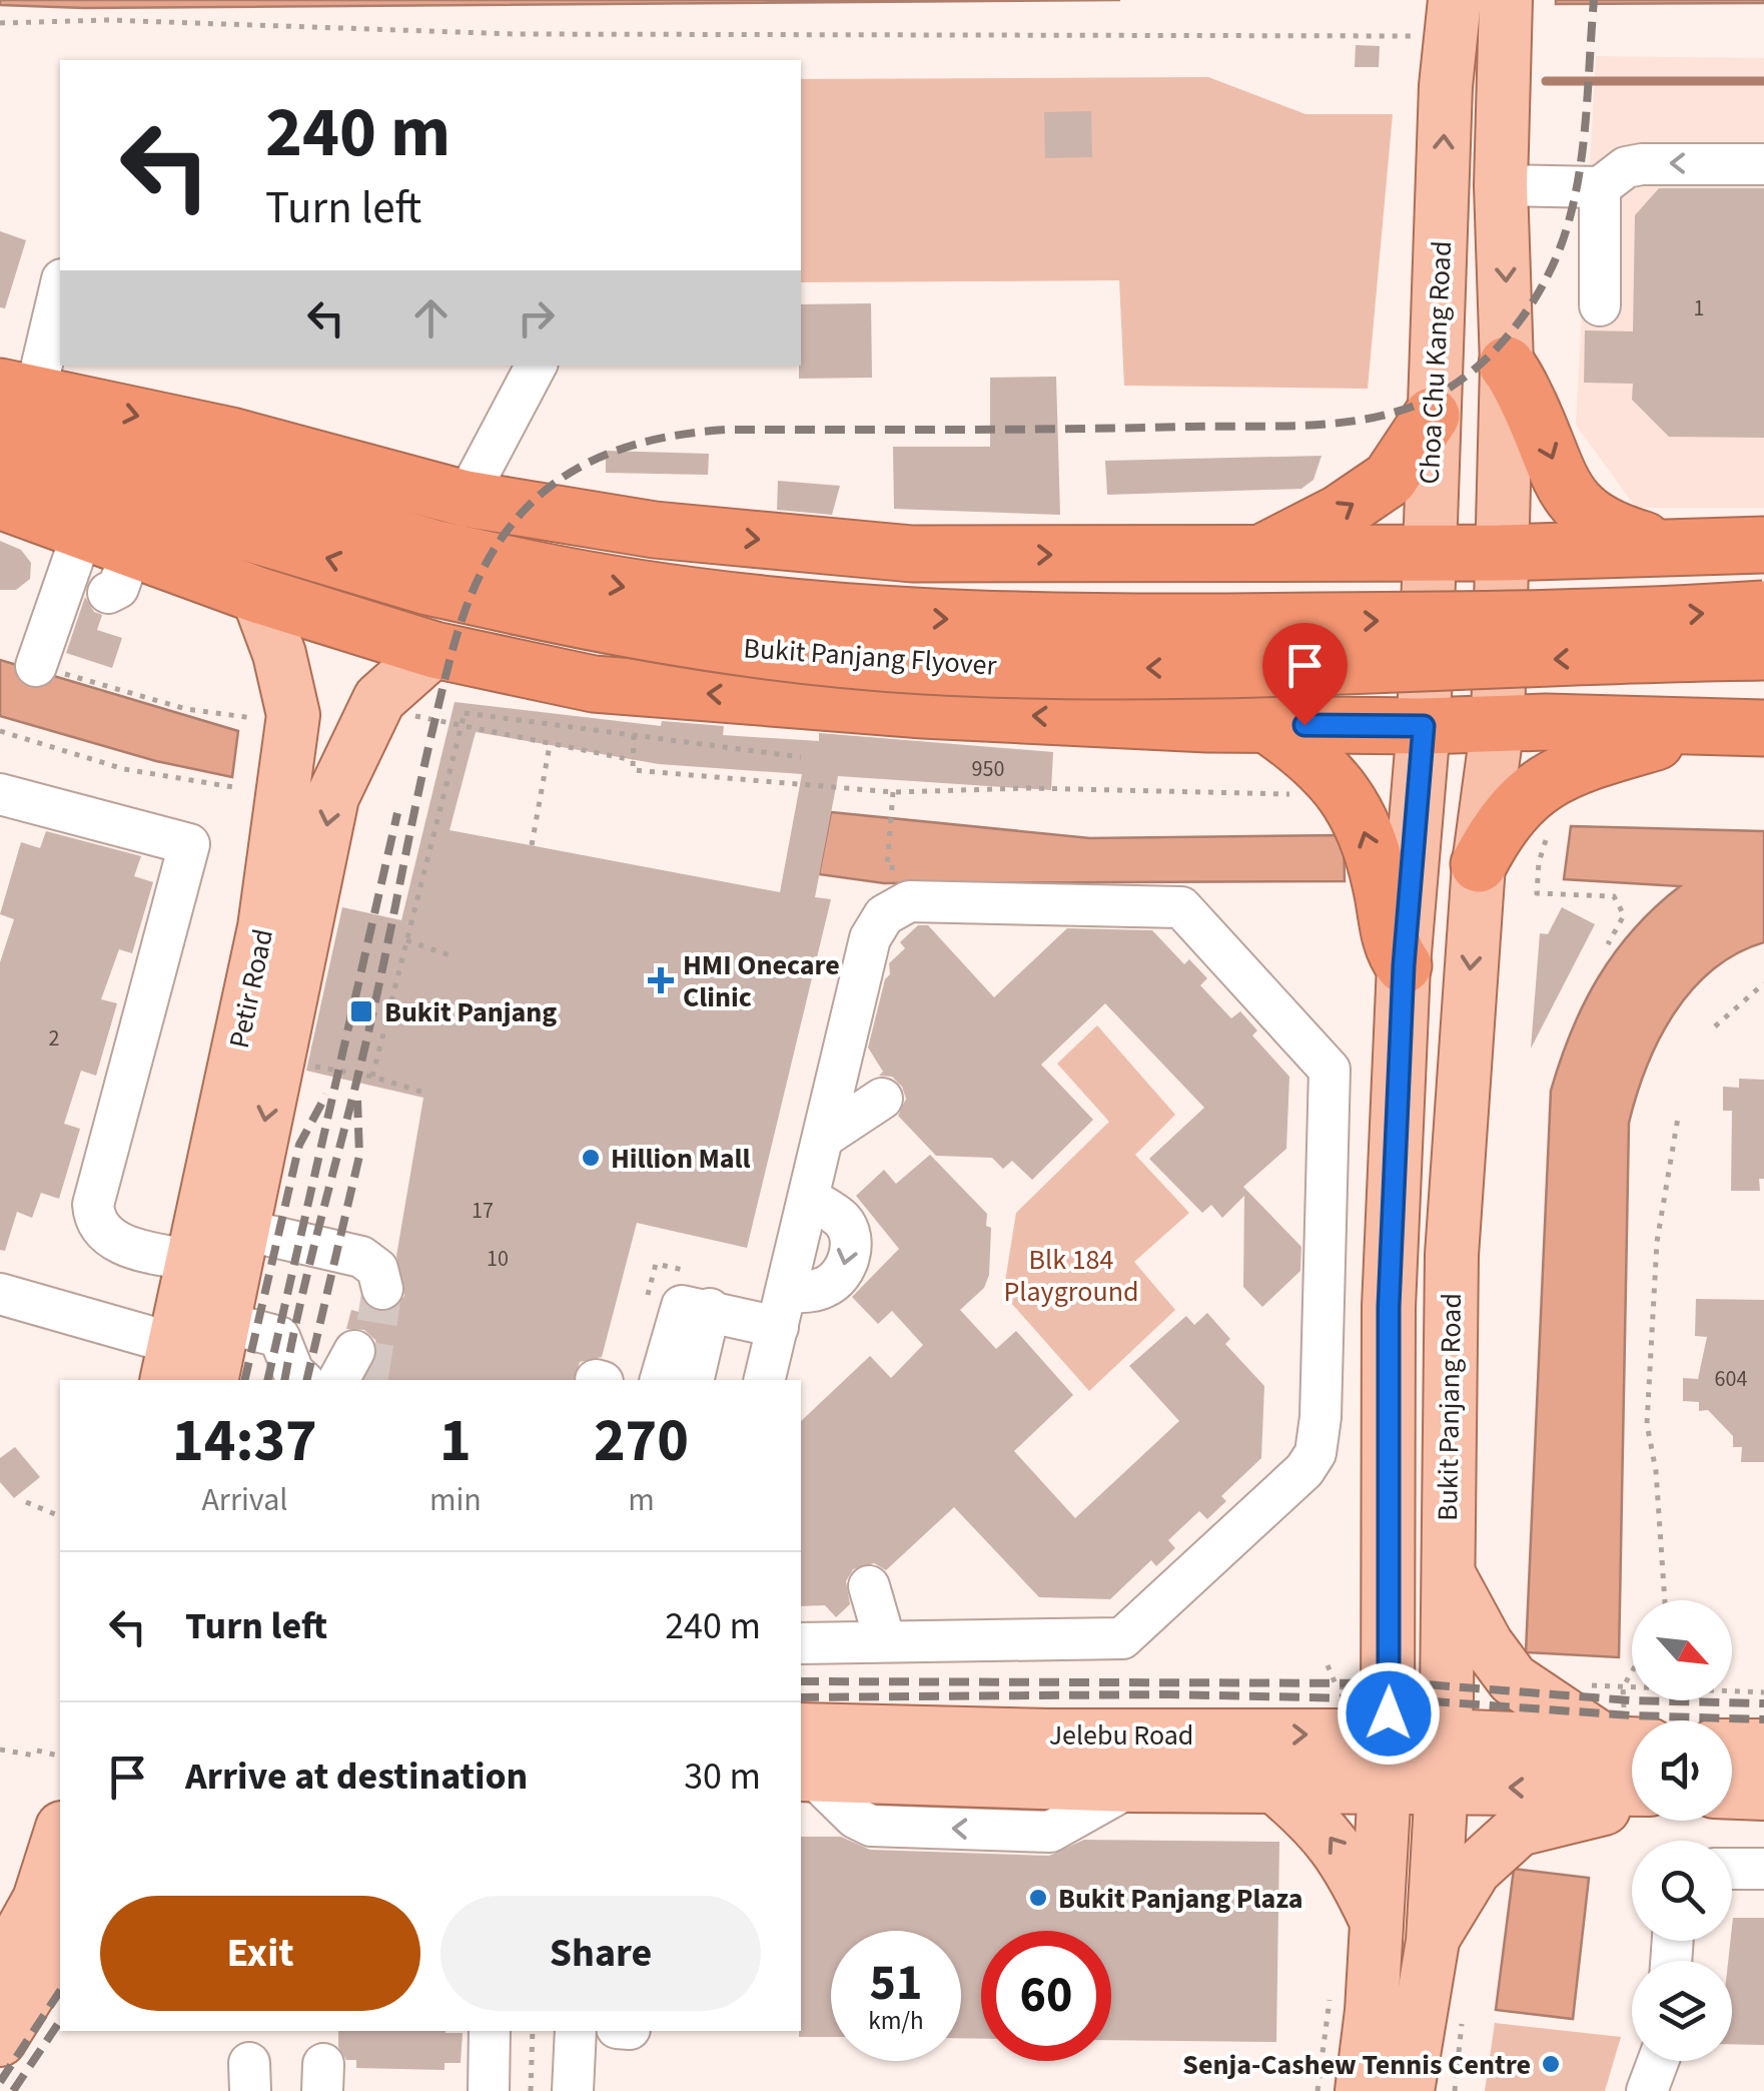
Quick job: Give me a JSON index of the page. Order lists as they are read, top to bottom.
{
  "streets": {
    "highway": ["Bukit Panjang Flyover"],
    "main road": [
      "Choa Chu Kang Road",
      "Petir Road",
      "Bukit Panjang Road",
      "Jelebu Road"
    ]
  },
  "crossings": [
    ["Choa Chu Kang Road", "Bukit Panjang Road"],
    ["Bukit Panjang Road", "Jelebu Road"]
  ],
  "parks": ["Blk 184 Playground"],
  "places": {
    "health": ["HMI Onecare Clinic"],
    "transit": ["Bukit Panjang"],
    "other": ["Hillion Mall", "Bukit Panjang Plaza", "Senja-Cashew Tennis Centre"]
  },
  "house_numbers": [
    "1",
    "950",
    "2",
    "17",
    "10",
    "604"
  ],
  "north": "bottom right",
  "page": {
    "turn": ["240 m", "Turn left"],
    "eta": [
      "14:37",
      "Arrival",
      "1",
      "min",
      "270",
      "m"
    ],
    "list": [
      {
        "name": "Turn left",
        "value": "240 m"
      },
      {
        "name": "Arrive at destination",
        "value": "30 m"
      }
    ],
    "buttons": ["Exit", "Share"],
    "speed": "51 km/h",
    "limit": "60"
  }
}
